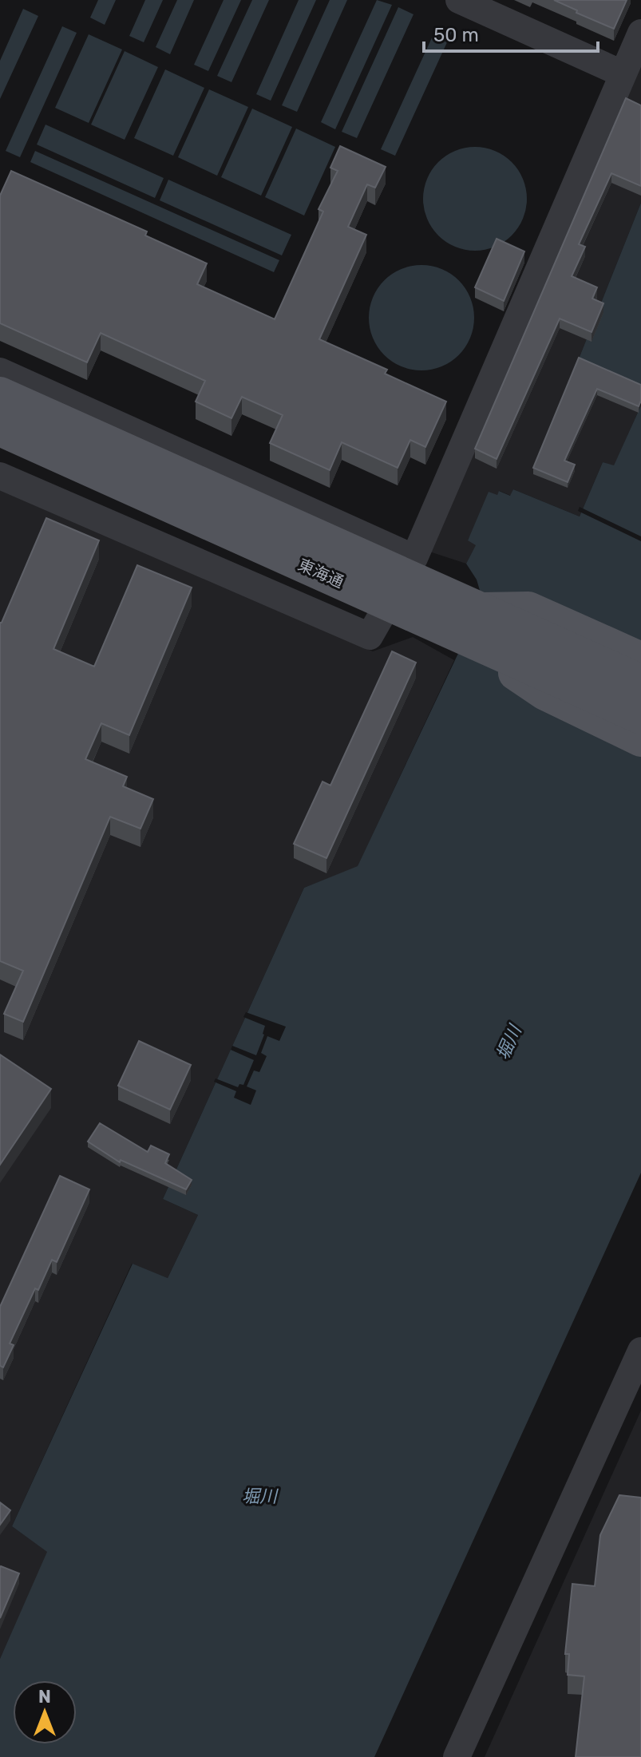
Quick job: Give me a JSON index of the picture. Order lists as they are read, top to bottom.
{
  "streets": {
    "main road": ["東海通"]
  },
  "water": ["堀川"],
  "scale_bar": "50 m",
  "north": "top"
}
